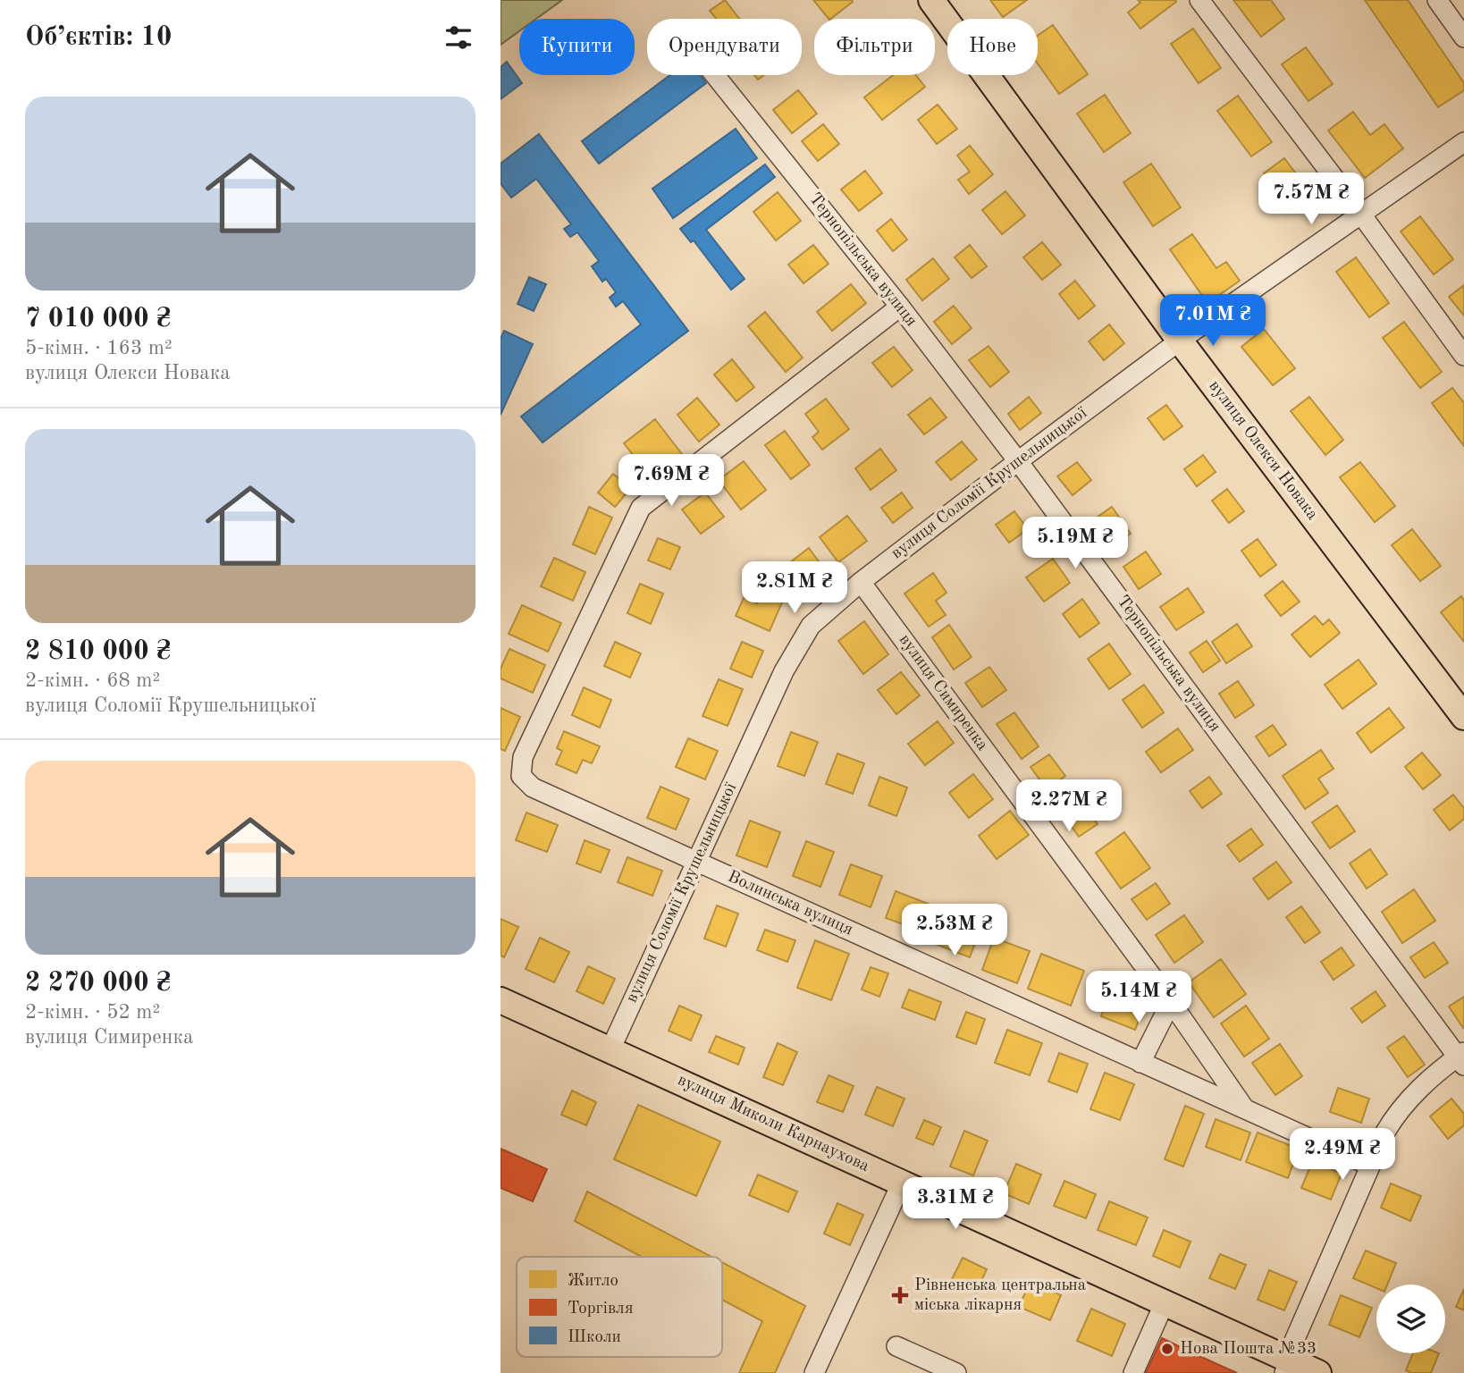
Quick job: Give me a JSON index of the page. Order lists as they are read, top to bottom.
{
  "streets": {
    "main road": ["вулиця Олекси Новака", "вулиця Миколи Карнаухова"],
    "street": [
      "Тернопільська вулиця",
      "вулиця Соломії Крушельницької",
      "вулиця Симиренка",
      "Волинська вулиця"
    ]
  },
  "crossings": [
    ["Тернопільська вулиця", "вулиця Соломії Крушельницької"],
    ["Тернопільська вулиця", "Волинська вулиця"],
    ["вулиця Олекси Новака", "вулиця Соломії Крушельницької"],
    ["вулиця Соломії Крушельницької", "вулиця Симиренка"],
    ["вулиця Соломії Крушельницької", "Волинська вулиця"],
    ["вулиця Соломії Крушельницької", "вулиця Миколи Карнаухова"],
    ["вулиця Симиренка", "Волинська вулиця"]
  ],
  "places": {
    "health": ["Рівненська центральна міська лікарня"],
    "other": ["Нова Пошта №33"]
  },
  "legend": ["Житло", "Торгівля", "Школи"],
  "page": {
    "heading": "Об’єктів: 10",
    "chip": [
      "Купити",
      "Орендувати",
      "Фільтри",
      "Нове"
    ],
    "list": [
      {
        "name": "7 010 000 ₴",
        "note": "5-кімн. · 163 m² · вулиця Олекси Новака"
      },
      {
        "name": "2 810 000 ₴",
        "note": "2-кімн. · 68 m² · вулиця Соломії Крушельницької"
      },
      {
        "name": "2 270 000 ₴",
        "note": "2-кімн. · 52 m² · вулиця Симиренка"
      }
    ],
    "price": [
      "7.57M ₴",
      "7.01M ₴",
      "7.69M ₴",
      "5.19M ₴",
      "2.81M ₴",
      "2.27M ₴",
      "2.53M ₴",
      "5.14M ₴",
      "2.49M ₴",
      "3.31M ₴"
    ]
  }
}
